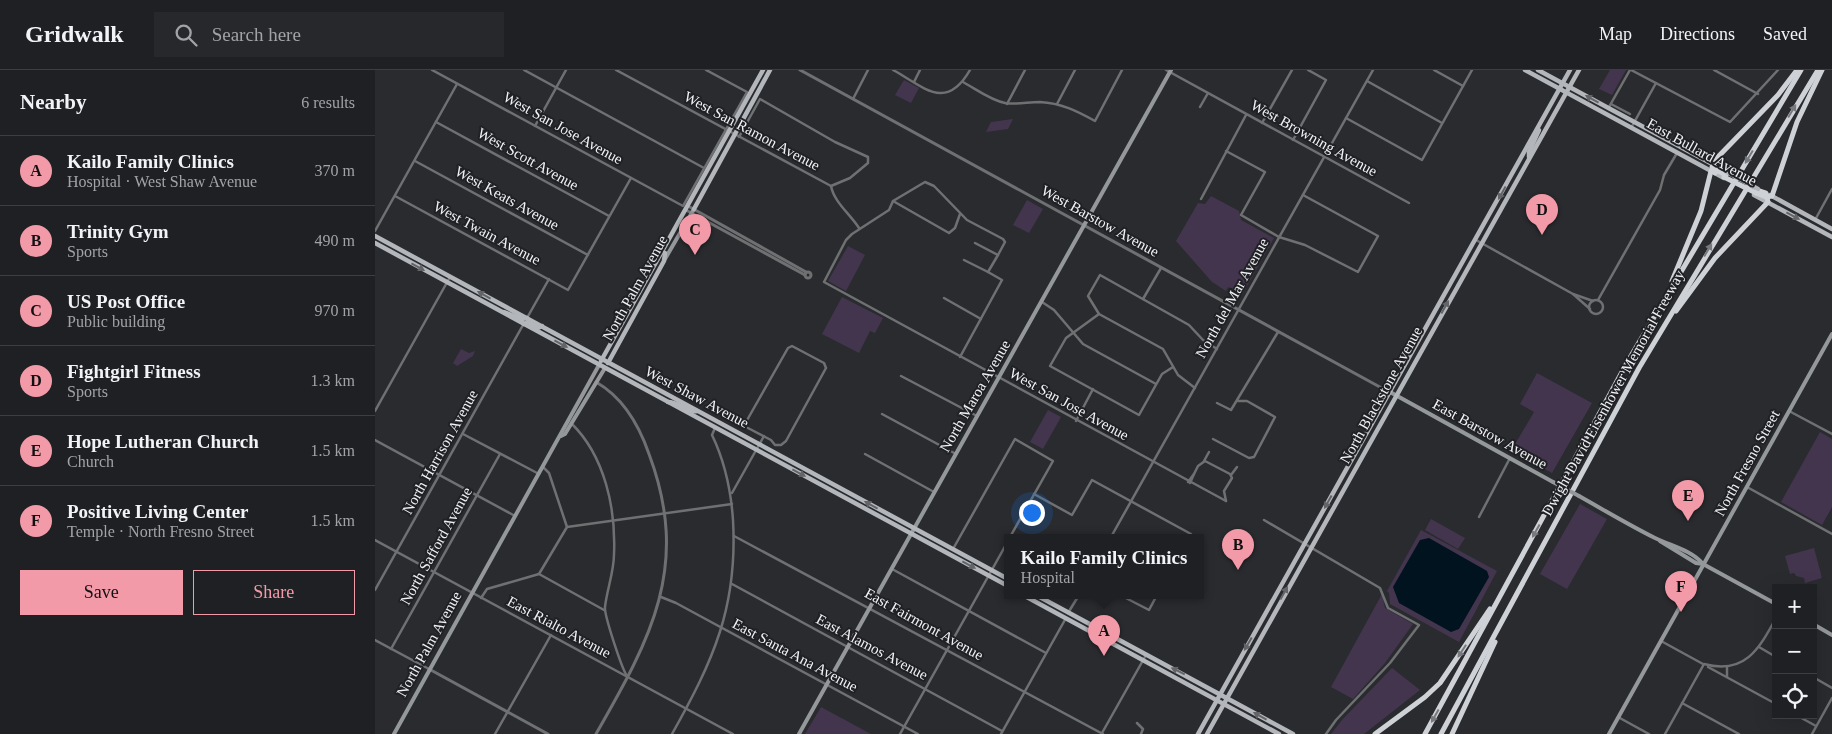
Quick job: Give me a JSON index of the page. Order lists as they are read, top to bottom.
{
  "streets": {
    "highway": ["Dwight David Eisenhower Memorial Freeway"],
    "main road": [
      "East Bullard Avenue",
      "North Palm Avenue",
      "North Blackstone Avenue",
      "North Maroa Avenue",
      "West Shaw Avenue",
      "East Barstow Avenue",
      "North Fresno Street"
    ],
    "street": [
      "West San Jose Avenue",
      "West San Ramon Avenue",
      "West Browning Avenue",
      "West Scott Avenue",
      "West Keats Avenue",
      "West Barstow Avenue",
      "West Twain Avenue",
      "North del Mar Avenue",
      "North Harrison Avenue",
      "North Safford Avenue",
      "East Fairmont Avenue",
      "East Rialto Avenue",
      "East Alamos Avenue",
      "East Santa Ana Avenue"
    ]
  },
  "crossings": [
    ["West San Jose Avenue", "West San Ramon Avenue"],
    ["West San Jose Avenue", "North Palm Avenue"],
    ["West San Jose Avenue", "North del Mar Avenue"],
    ["West San Jose Avenue", "North Maroa Avenue"],
    ["West San Ramon Avenue", "North Palm Avenue"],
    ["West Browning Avenue", "North del Mar Avenue"],
    ["West Browning Avenue", "North Maroa Avenue"],
    ["East Bullard Avenue", "North Blackstone Avenue"],
    ["West Keats Avenue", "West Twain Avenue"],
    ["West Barstow Avenue", "North del Mar Avenue"],
    ["West Barstow Avenue", "North Blackstone Avenue"],
    ["West Barstow Avenue", "North Maroa Avenue"],
    ["West Barstow Avenue", "East Barstow Avenue"],
    ["North Palm Avenue", "West Shaw Avenue"],
    ["North Palm Avenue", "East Rialto Avenue"],
    ["North Blackstone Avenue", "East Barstow Avenue"],
    ["North Maroa Avenue", "West Shaw Avenue"],
    ["North Maroa Avenue", "East Fairmont Avenue"],
    ["North Maroa Avenue", "East Alamos Avenue"],
    ["North Maroa Avenue", "East Santa Ana Avenue"],
    ["West Shaw Avenue", "North Harrison Avenue"],
    ["East Barstow Avenue", "North Fresno Street"],
    ["North Harrison Avenue", "East Rialto Avenue"],
    ["North Safford Avenue", "East Rialto Avenue"]
  ],
  "page": {
    "header": "Gridwalk",
    "search": "Search here",
    "nav": ["Map", "Directions", "Saved"],
    "heading": ["Nearby", "6 results"],
    "list": [
      {
        "mark": "A",
        "name": "Kailo Family Clinics",
        "note": "Hospital · West Shaw Avenue",
        "value": "370 m"
      },
      {
        "mark": "B",
        "name": "Trinity Gym",
        "note": "Sports",
        "value": "490 m"
      },
      {
        "mark": "C",
        "name": "US Post Office",
        "note": "Public building",
        "value": "970 m"
      },
      {
        "mark": "D",
        "name": "Fightgirl Fitness",
        "note": "Sports",
        "value": "1.3 km"
      },
      {
        "mark": "E",
        "name": "Hope Lutheran Church",
        "note": "Church",
        "value": "1.5 km"
      },
      {
        "mark": "F",
        "name": "Positive Living Center",
        "note": "Temple · North Fresno Street",
        "value": "1.5 km"
      }
    ],
    "pins": [
      "D",
      "C",
      "E",
      "B",
      "F",
      "A"
    ],
    "popup": ["Kailo Family Clinics", "Hospital"],
    "buttons": ["Save", "Share"],
    "map_buttons": ["+", "−"]
  }
}
